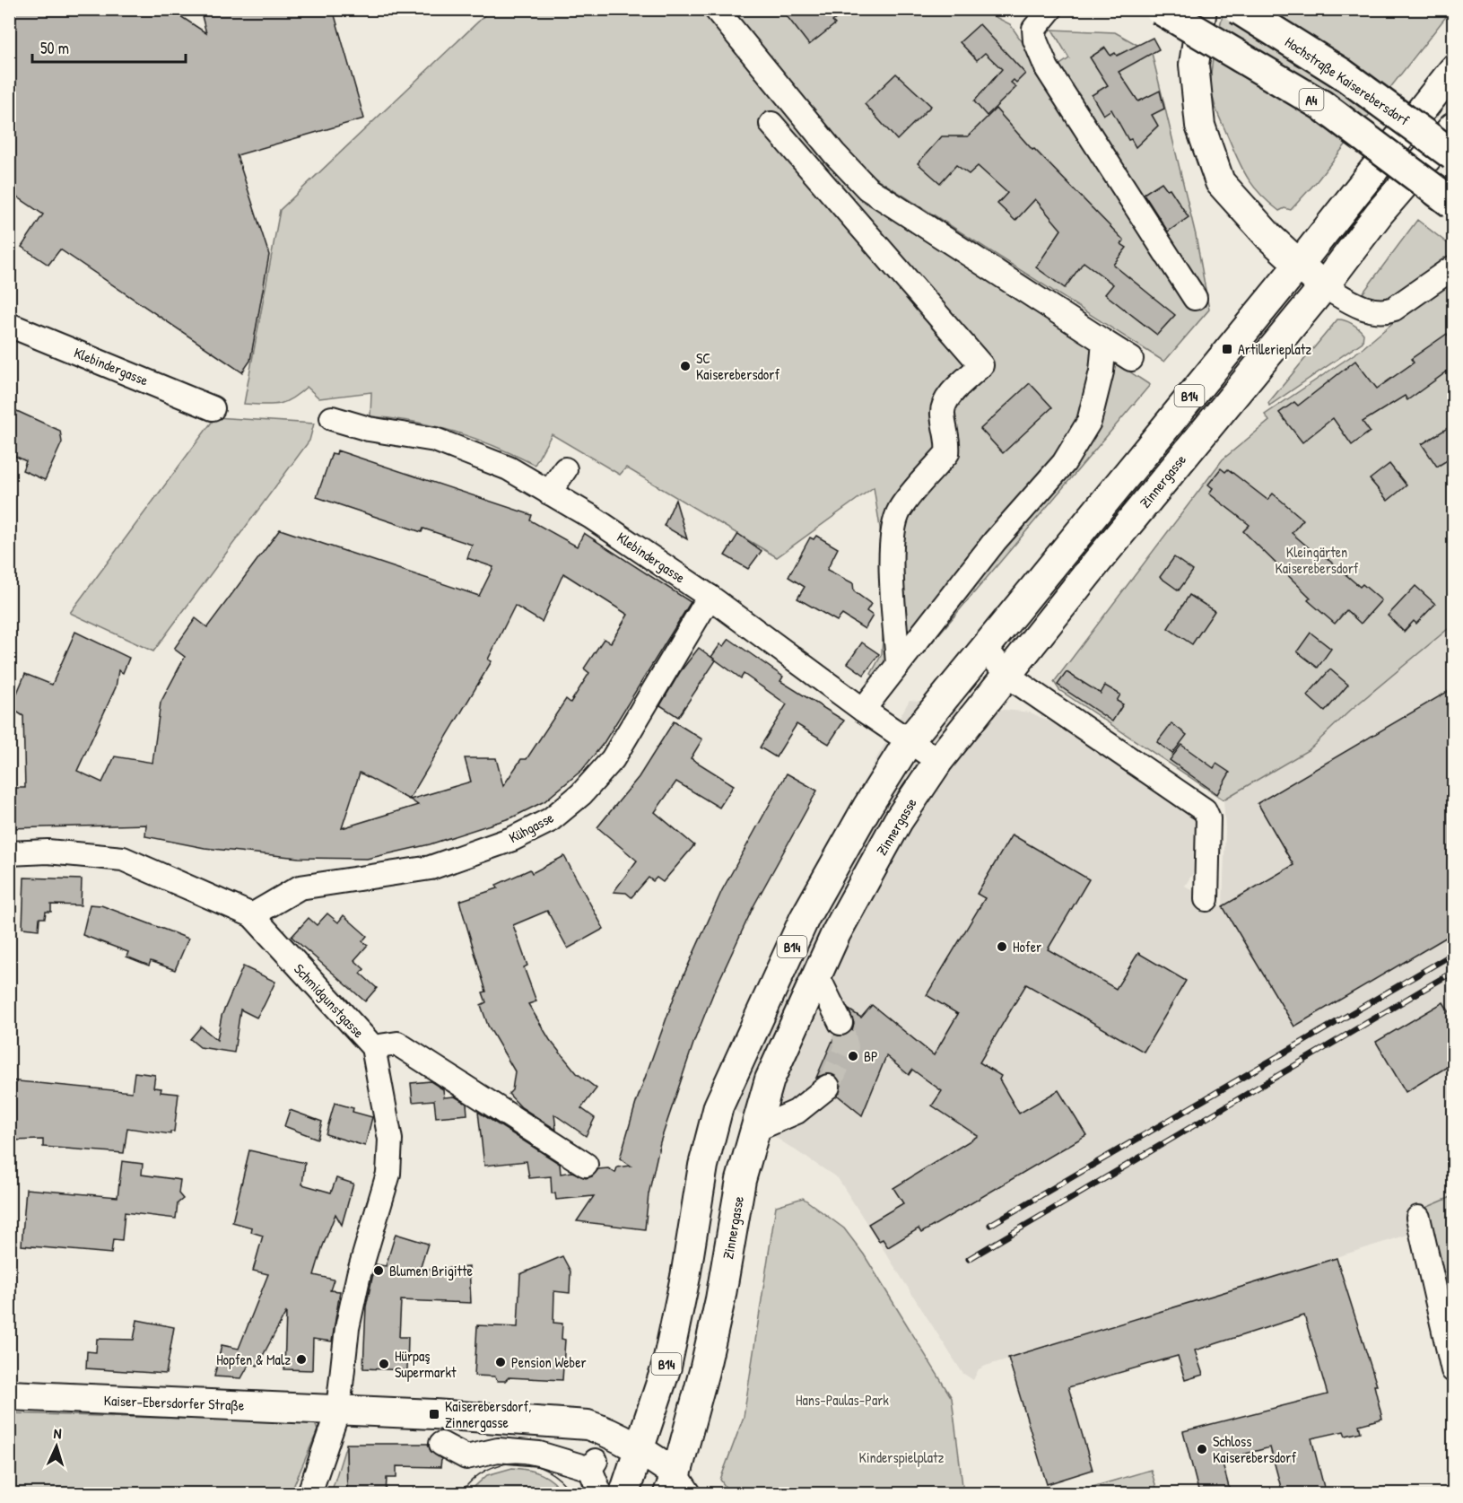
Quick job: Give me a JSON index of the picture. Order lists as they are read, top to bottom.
{
  "streets": {
    "highway": ["Hochstraße Kaiserebersdorf", "A4"],
    "main road": ["B14", "Zinnergasse", "Kaiser-Ebersdorfer Straße"],
    "street": ["Klebindergasse", "Kühgasse", "Schmidgunstgasse"]
  },
  "crossings": [
    ["Klebindergasse", "B14"],
    ["Klebindergasse", "Zinnergasse"],
    ["Klebindergasse", "Kühgasse"],
    ["B14", "Kaiser-Ebersdorfer Straße"],
    ["Zinnergasse", "Kaiser-Ebersdorfer Straße"],
    ["Kühgasse", "Schmidgunstgasse"],
    ["Schmidgunstgasse", "Kaiser-Ebersdorfer Straße"]
  ],
  "parks": ["Kleingärten Kaiserebersdorf", "Hans-Paulas-Park", "Kinderspielplatz"],
  "places": {
    "transit": ["Artillerieplatz", "Kaiserebersdorf, Zinnergasse"],
    "other": [
      "SC Kaiserebersdorf",
      "Hofer",
      "BP",
      "Blumen Brigitte",
      "Hopfen & Malz",
      "Pension Weber",
      "Hürpaş Supermarkt",
      "Schloss Kaiserebersdorf"
    ]
  },
  "scale_bar": "50 m",
  "north": "top"
}
